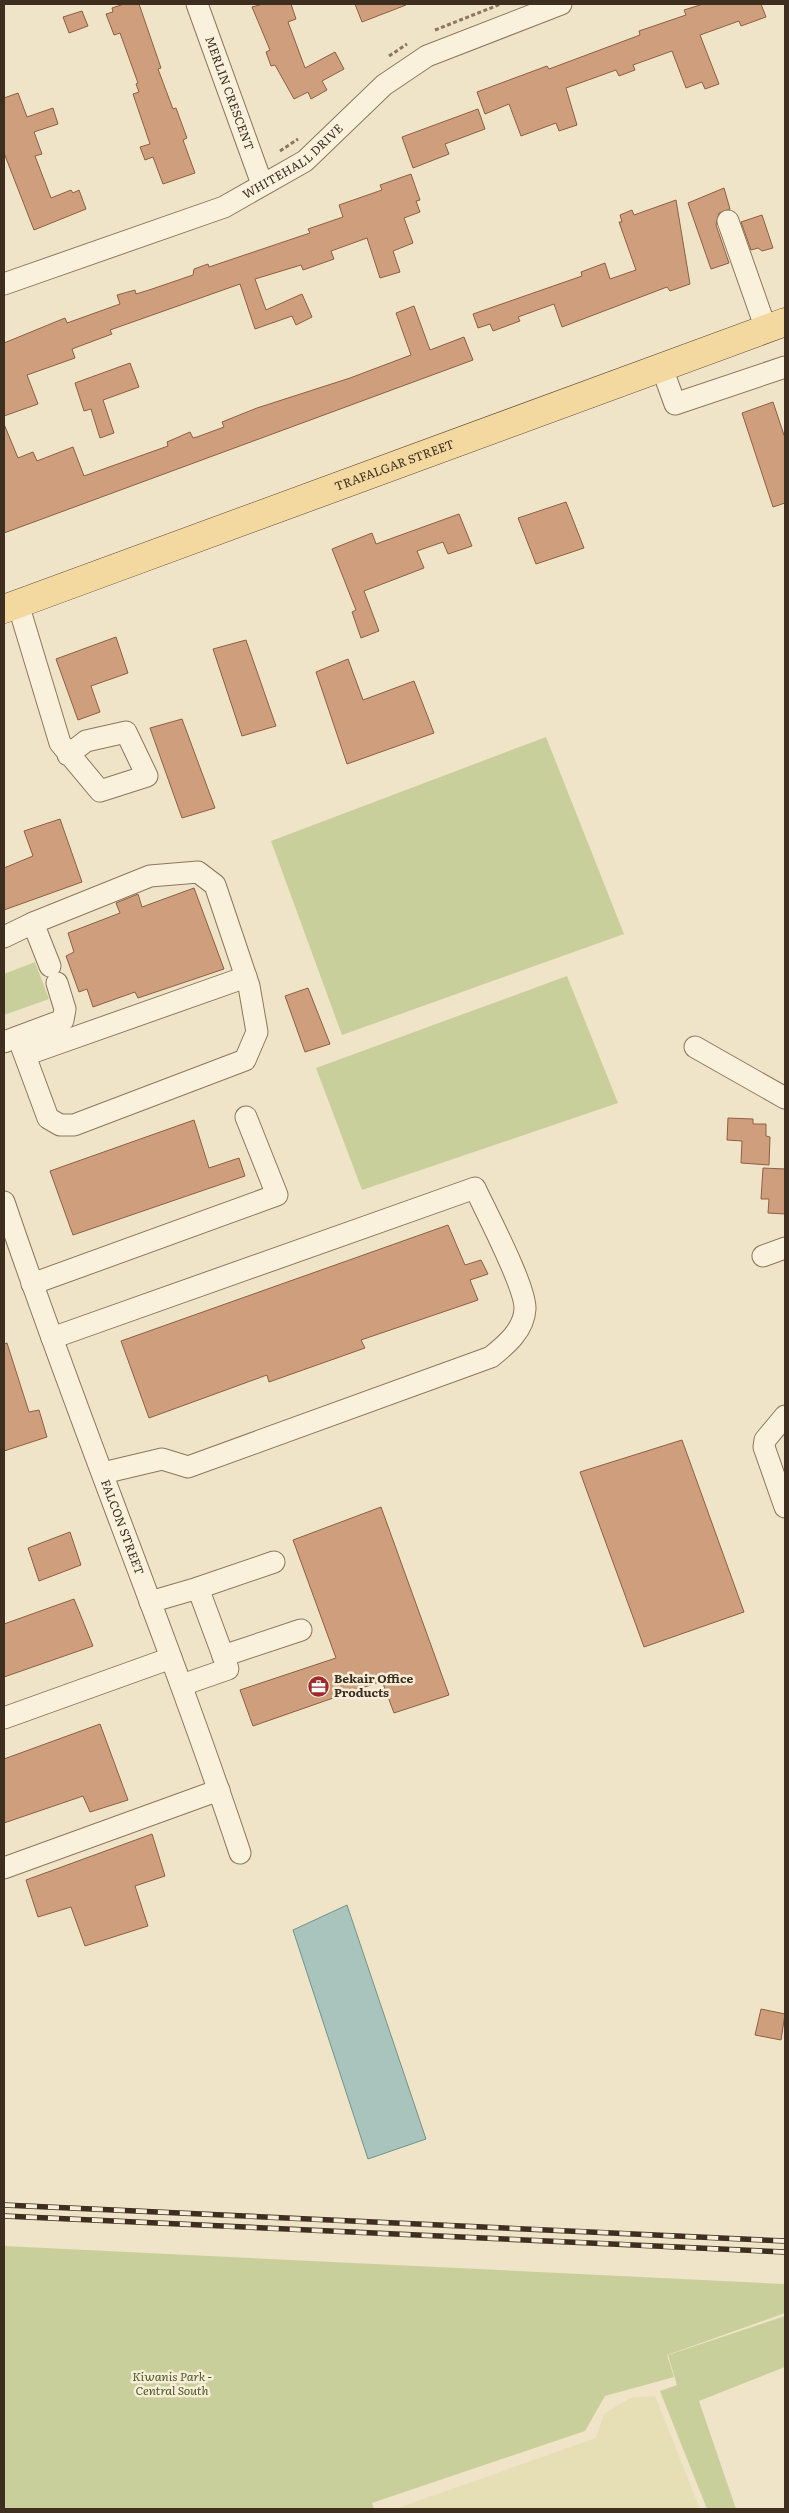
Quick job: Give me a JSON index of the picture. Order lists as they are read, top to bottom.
{
  "streets": {
    "main road": ["TRAFALGAR STREET"],
    "street": ["MERLIN CRESCENT", "WHITEHALL DRIVE", "FALCON STREET"]
  },
  "crossings": [
    ["MERLIN CRESCENT", "WHITEHALL DRIVE"]
  ],
  "parks": ["Kiwanis Park - Central South"],
  "places": {
    "office": ["Bekair Office Products"]
  }
}
